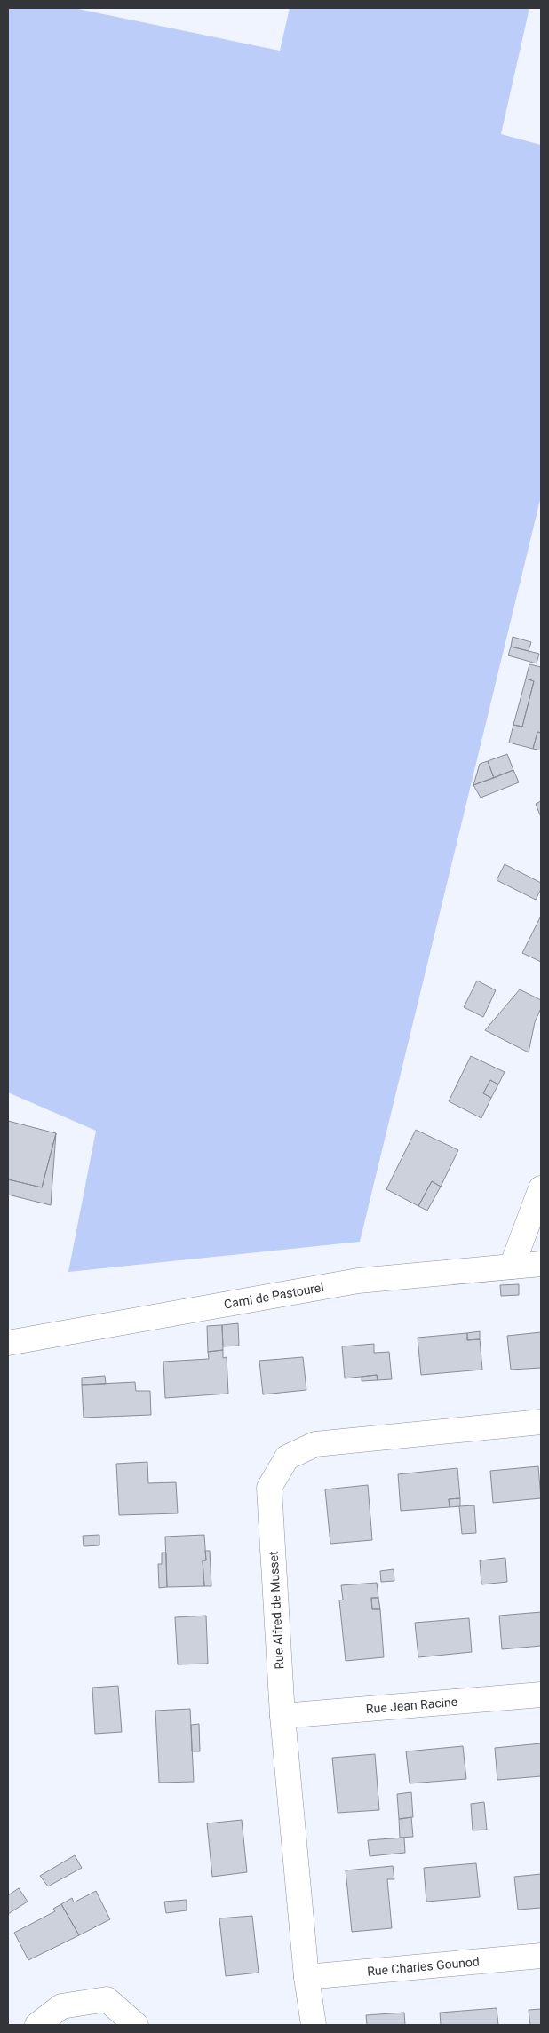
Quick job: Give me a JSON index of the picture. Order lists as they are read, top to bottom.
{
  "streets": {
    "street": [
      "Cami de Pastourel",
      "Rue Alfred de Musset",
      "Rue Jean Racine",
      "Rue Charles Gounod"
    ]
  },
  "crossings": [
    ["Rue Alfred de Musset", "Rue Jean Racine"],
    ["Rue Alfred de Musset", "Rue Charles Gounod"]
  ]
}
